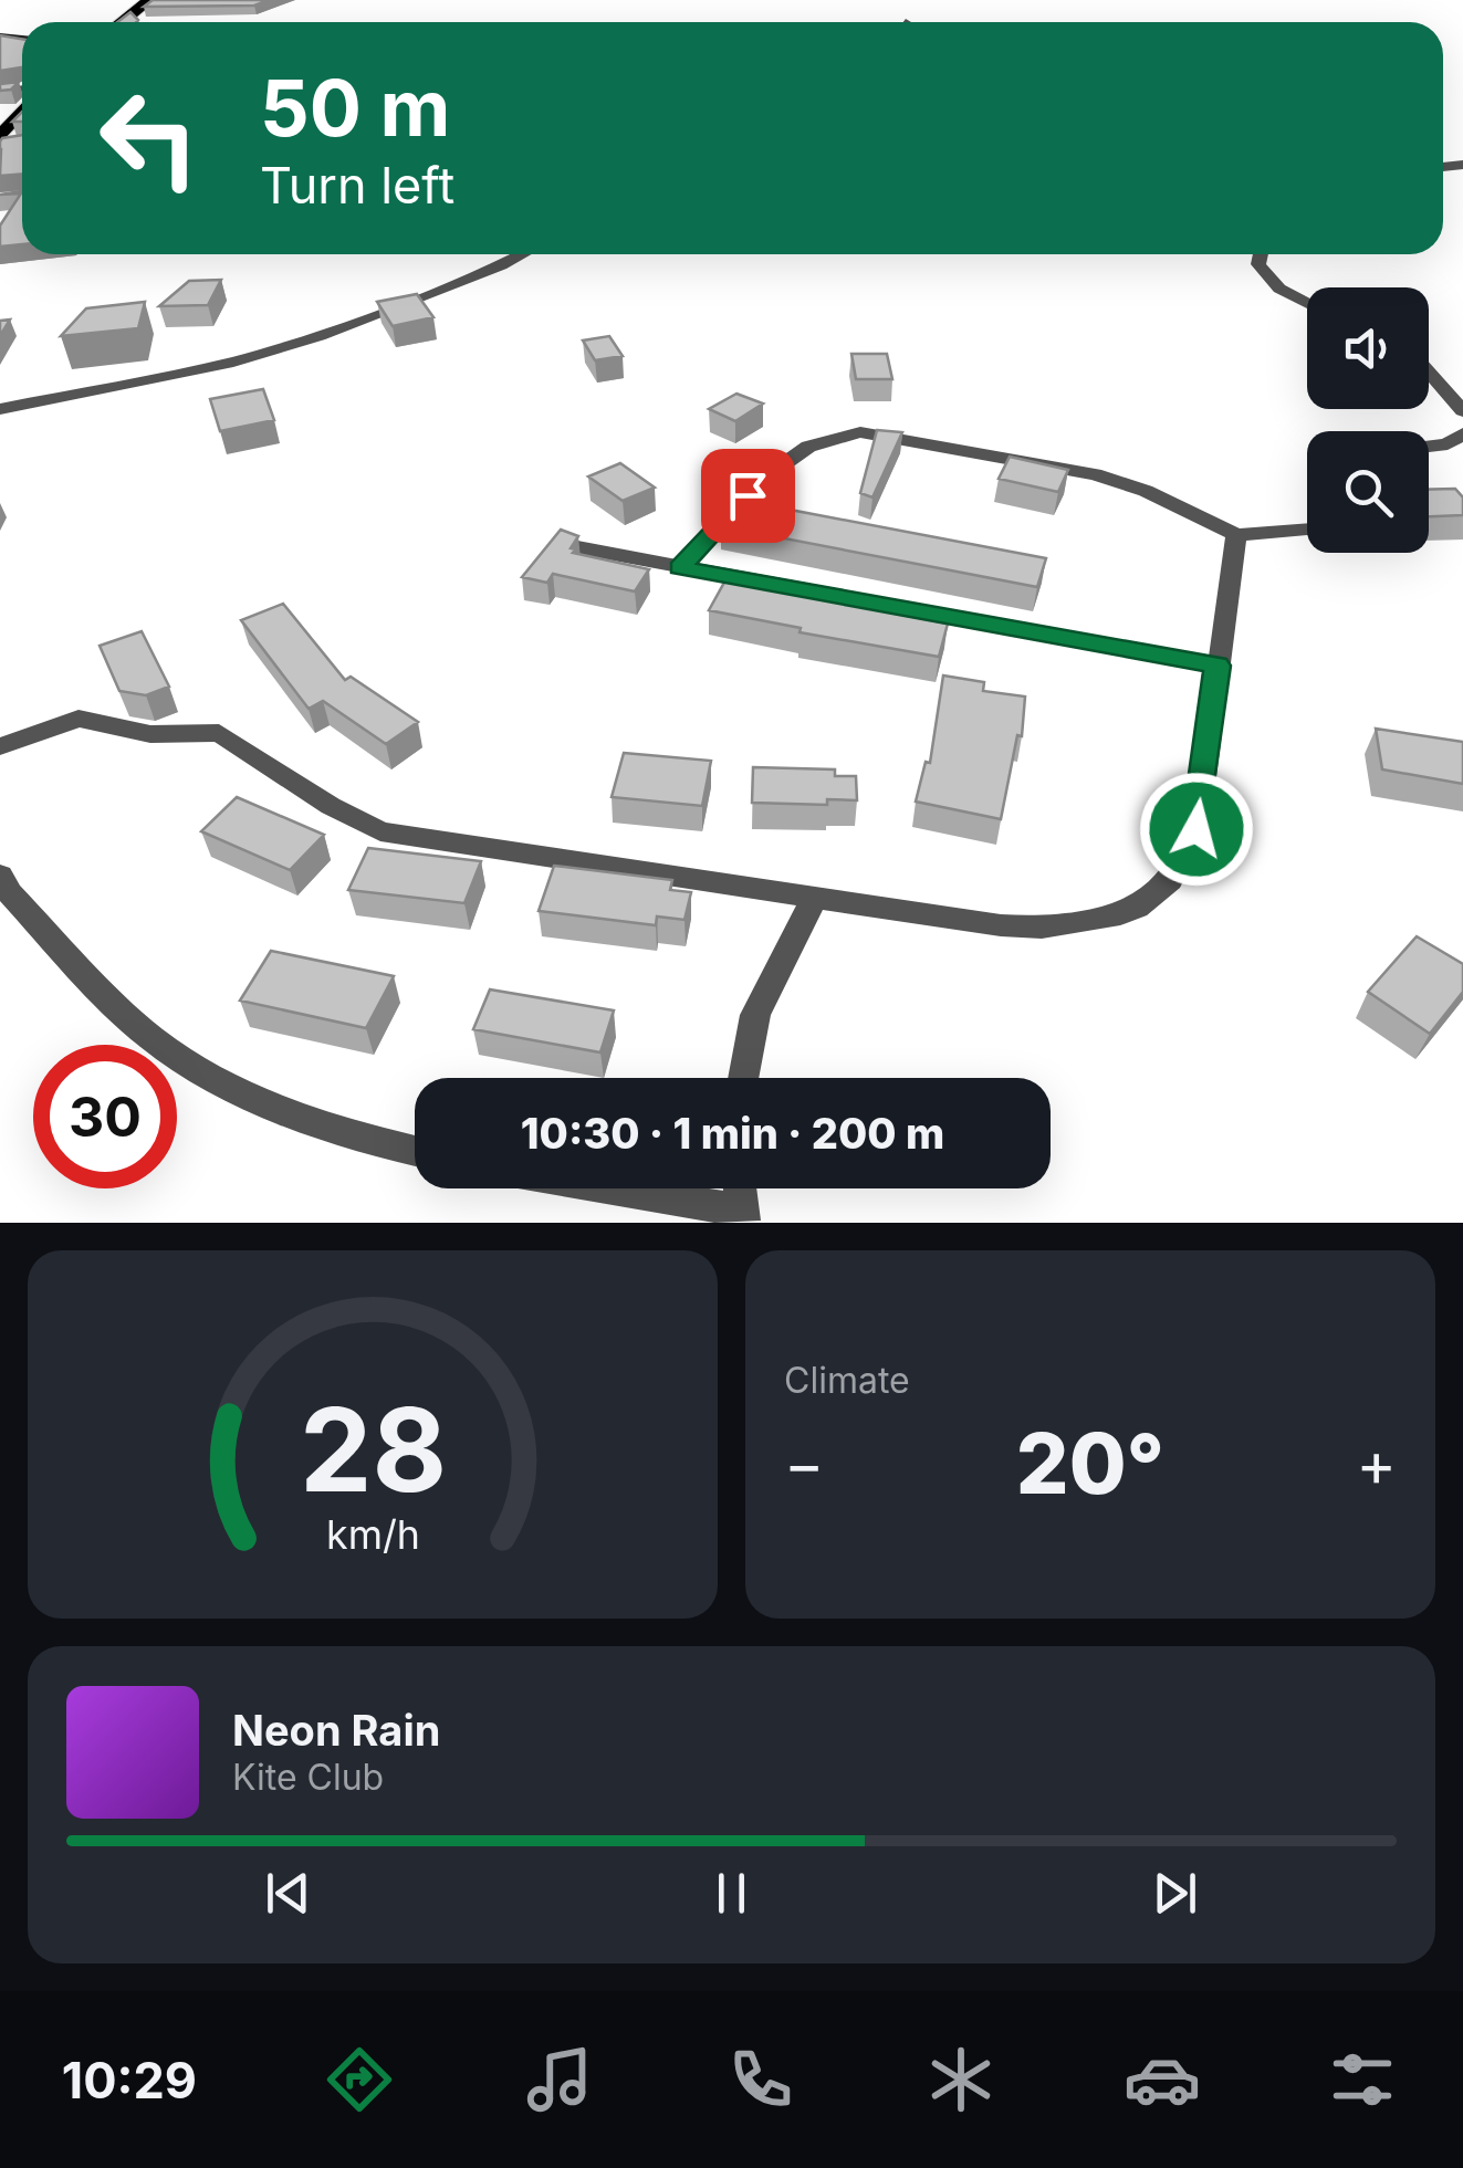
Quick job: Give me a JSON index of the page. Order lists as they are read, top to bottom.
{
  "page": {
    "turn": ["50 m", "Turn left"],
    "limit": "30",
    "trip": "10:30 · 1 min · 200 m",
    "tile": "Climate",
    "heat": ["−", "20°", "+"],
    "song": ["Neon Rain", "Kite Club"],
    "tabs": "10:29",
    "gauge": ["28", "km/h"]
  }
}
